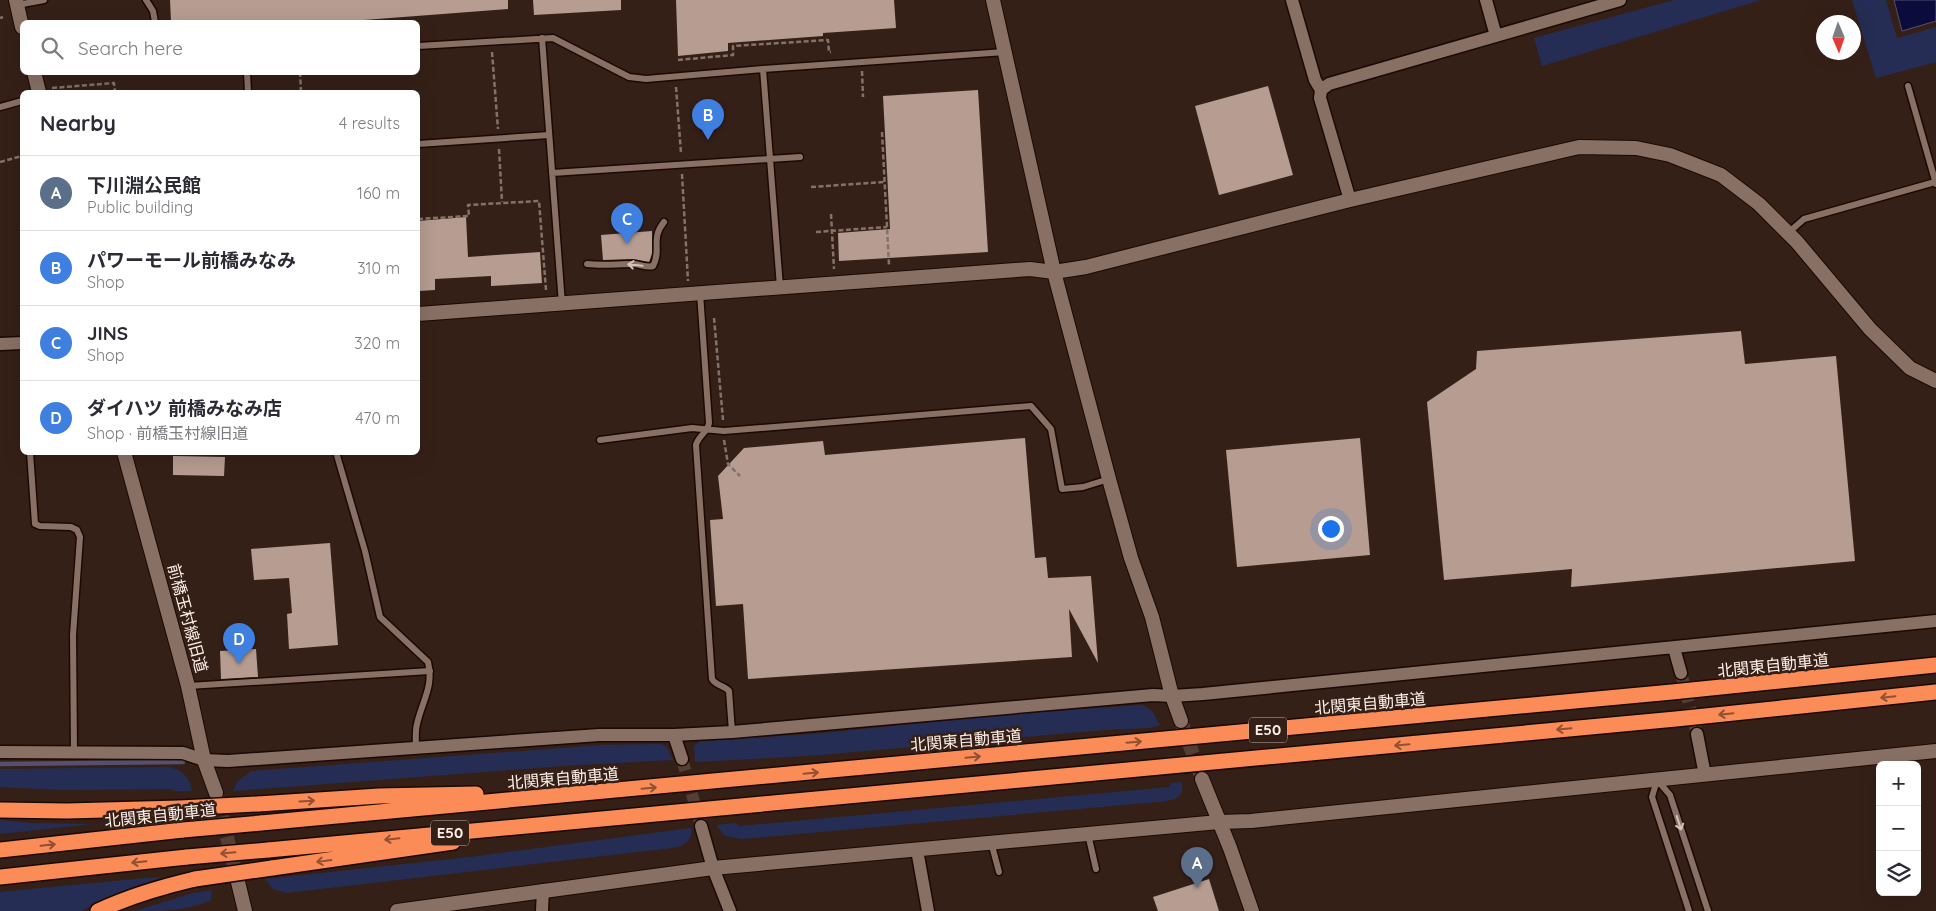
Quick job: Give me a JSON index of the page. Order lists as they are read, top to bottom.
{
  "streets": {
    "highway": ["北関東自動車道", "E50"],
    "street": ["前橋玉村線旧道"]
  },
  "north": "bottom",
  "page": {
    "search": "Search here",
    "heading": ["Nearby", "4 results"],
    "pins": [
      "B",
      "C",
      "D",
      "A"
    ],
    "list": [
      {
        "mark": "A",
        "name": "下川淵公民館",
        "note": "Public building",
        "value": "160 m"
      },
      {
        "mark": "B",
        "name": "パワーモール前橋みなみ",
        "note": "Shop",
        "value": "310 m"
      },
      {
        "mark": "C",
        "name": "JINS",
        "note": "Shop",
        "value": "320 m"
      },
      {
        "mark": "D",
        "name": "ダイハツ 前橋みなみ店",
        "note": "Shop · 前橋玉村線旧道",
        "value": "470 m"
      }
    ],
    "map_buttons": ["+", "−"]
  }
}
